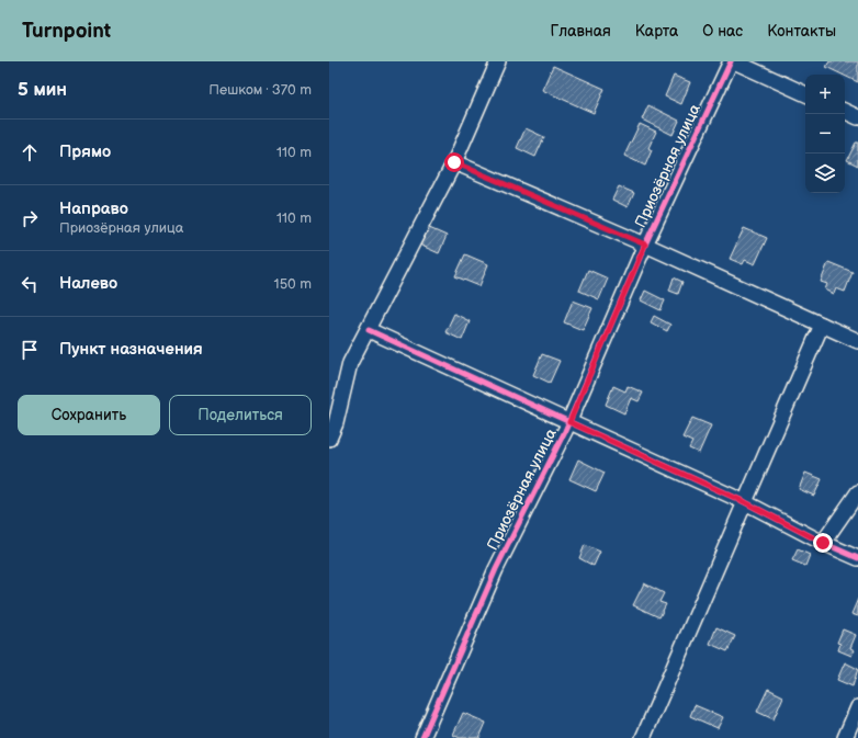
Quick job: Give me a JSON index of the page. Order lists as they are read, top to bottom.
{
  "streets": {
    "street": ["Приозёрная улица"]
  },
  "page": {
    "header": "Turnpoint",
    "nav": [
      "Главная",
      "Карта",
      "О нас",
      "Контакты"
    ],
    "heading": ["5 мин", "Пешком · 370 m"],
    "map_buttons": ["+", "−"],
    "list": [
      ["Прямо", "110 m"],
      ["Направо", "Приозёрная улица", "110 m"],
      ["Налево", "150 m"],
      "Пункт назначения"
    ],
    "buttons": ["Сохранить", "Поделиться"]
  }
}
